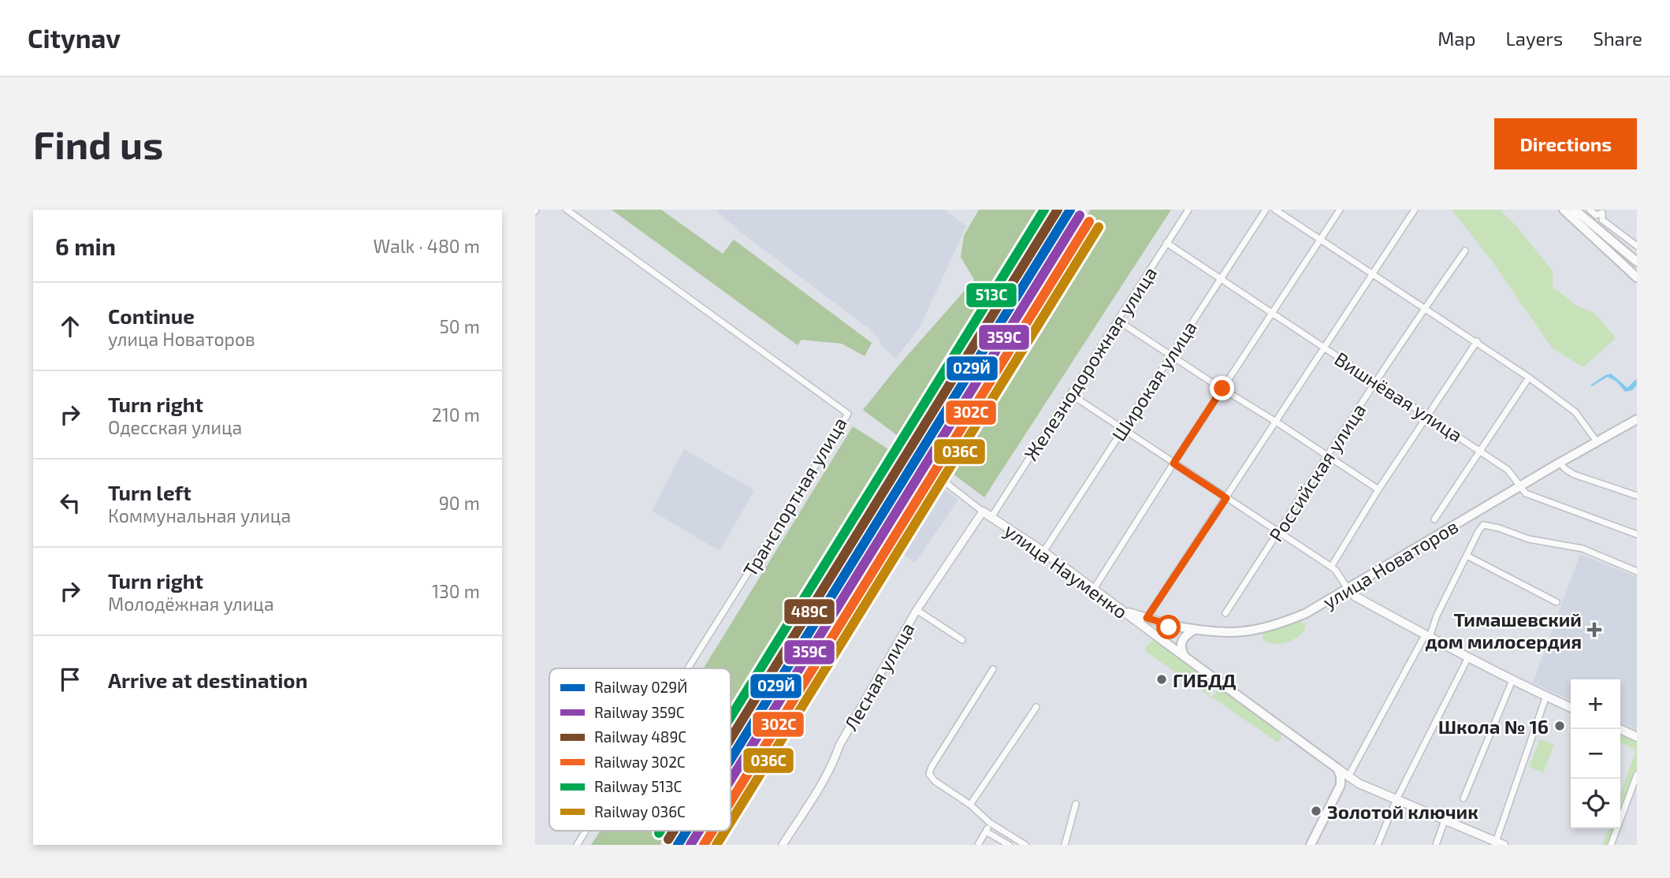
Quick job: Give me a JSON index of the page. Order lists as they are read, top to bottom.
{
  "streets": {
    "main road": ["улица Новаторов", "улица Науменко"],
    "street": [
      "Железнодорожная улица",
      "Широкая улица",
      "Вишнёвая улица",
      "Российская улица",
      "Транспортная улица",
      "Лесная улица"
    ]
  },
  "crossings": [
    ["Железнодорожная улица", "Вишнёвая улица"],
    ["Железнодорожная улица", "улица Науменко"],
    ["Широкая улица", "Вишнёвая улица"],
    ["Широкая улица", "улица Науменко"],
    ["Вишнёвая улица", "Российская улица"],
    ["Вишнёвая улица", "улица Новаторов"],
    ["улица Новаторов", "улица Науменко"],
    ["улица Науменко", "Лесная улица"]
  ],
  "places": {
    "health": ["Тимашевский дом милосердия"],
    "other": ["ГИБДД", "Школа № 16", "Золотой ключик"]
  },
  "lines": [
    "rail line 029Й",
    "rail line 489С",
    "rail line 513С",
    "rail line 359С",
    "rail line 302С",
    "rail line 036С"
  ],
  "legend": [
    "Railway 029Й",
    "Railway 359С",
    "Railway 489С",
    "Railway 302С",
    "Railway 513С",
    "Railway 036С"
  ],
  "page": {
    "header": "Citynav",
    "nav": ["Map", "Layers", "Share"],
    "buttons": "Directions",
    "title": "Find us",
    "heading": ["6 min", "Walk · 480 m"],
    "list": [
      ["Continue", "улица Новаторов", "50 m"],
      ["Turn right", "Одесская улица", "210 m"],
      ["Turn left", "Коммунальная улица", "90 m"],
      ["Turn right", "Молодёжная улица", "130 m"],
      "Arrive at destination"
    ],
    "map_buttons": ["+", "−"]
  }
}
